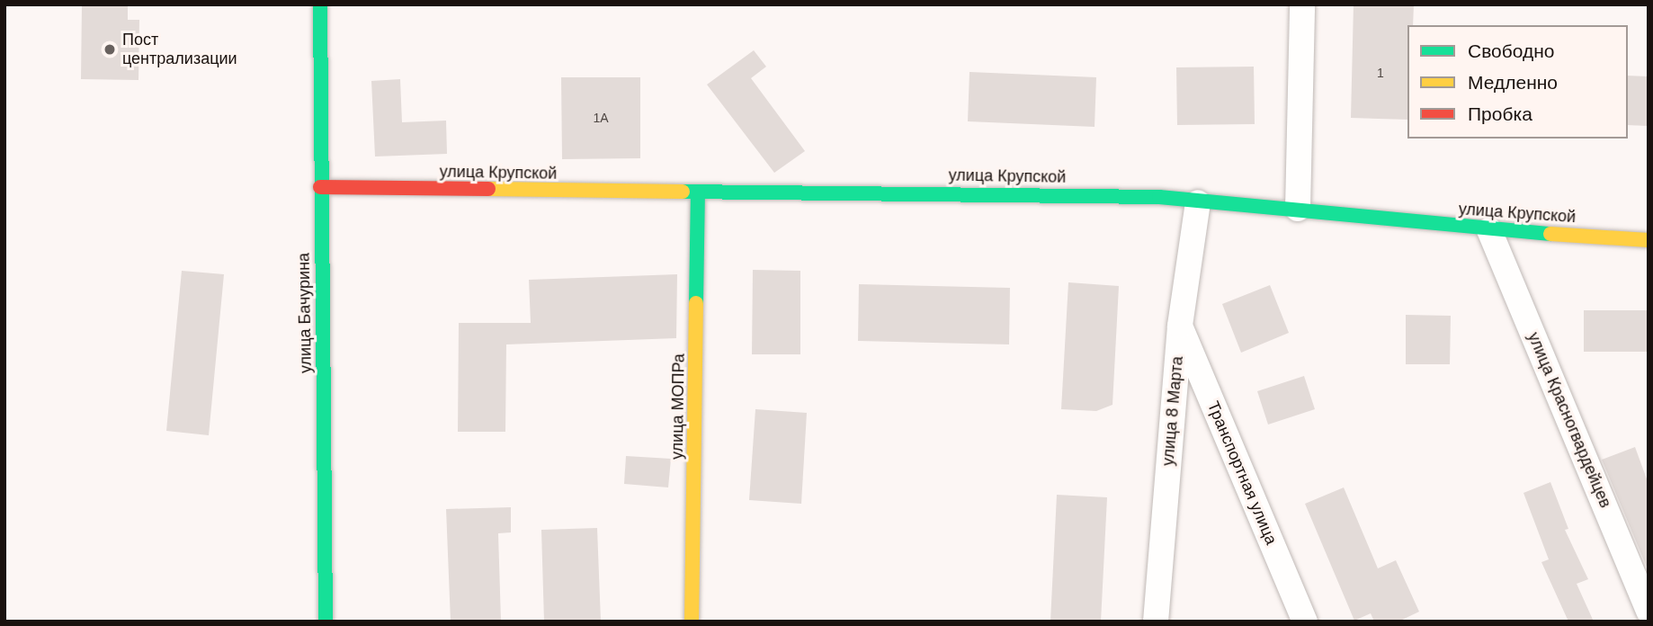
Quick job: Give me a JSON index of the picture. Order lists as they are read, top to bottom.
{
  "streets": {
    "street": [
      "улица Крупской",
      "улица Бачурина",
      "улица МОПРа",
      "улица 8 Марта",
      "улица Красногвардейцев",
      "Транспортная улица"
    ]
  },
  "crossings": [
    ["улица Крупской", "улица Бачурина"],
    ["улица Крупской", "улица МОПРа"],
    ["улица Крупской", "улица 8 Марта"],
    ["улица Крупской", "улица Красногвардейцев"],
    ["улица 8 Марта", "Транспортная улица"]
  ],
  "places": ["Пост централизации"],
  "house_numbers": ["1", "1А"],
  "legend": ["Свободно", "Медленно", "Пробка"]
}
